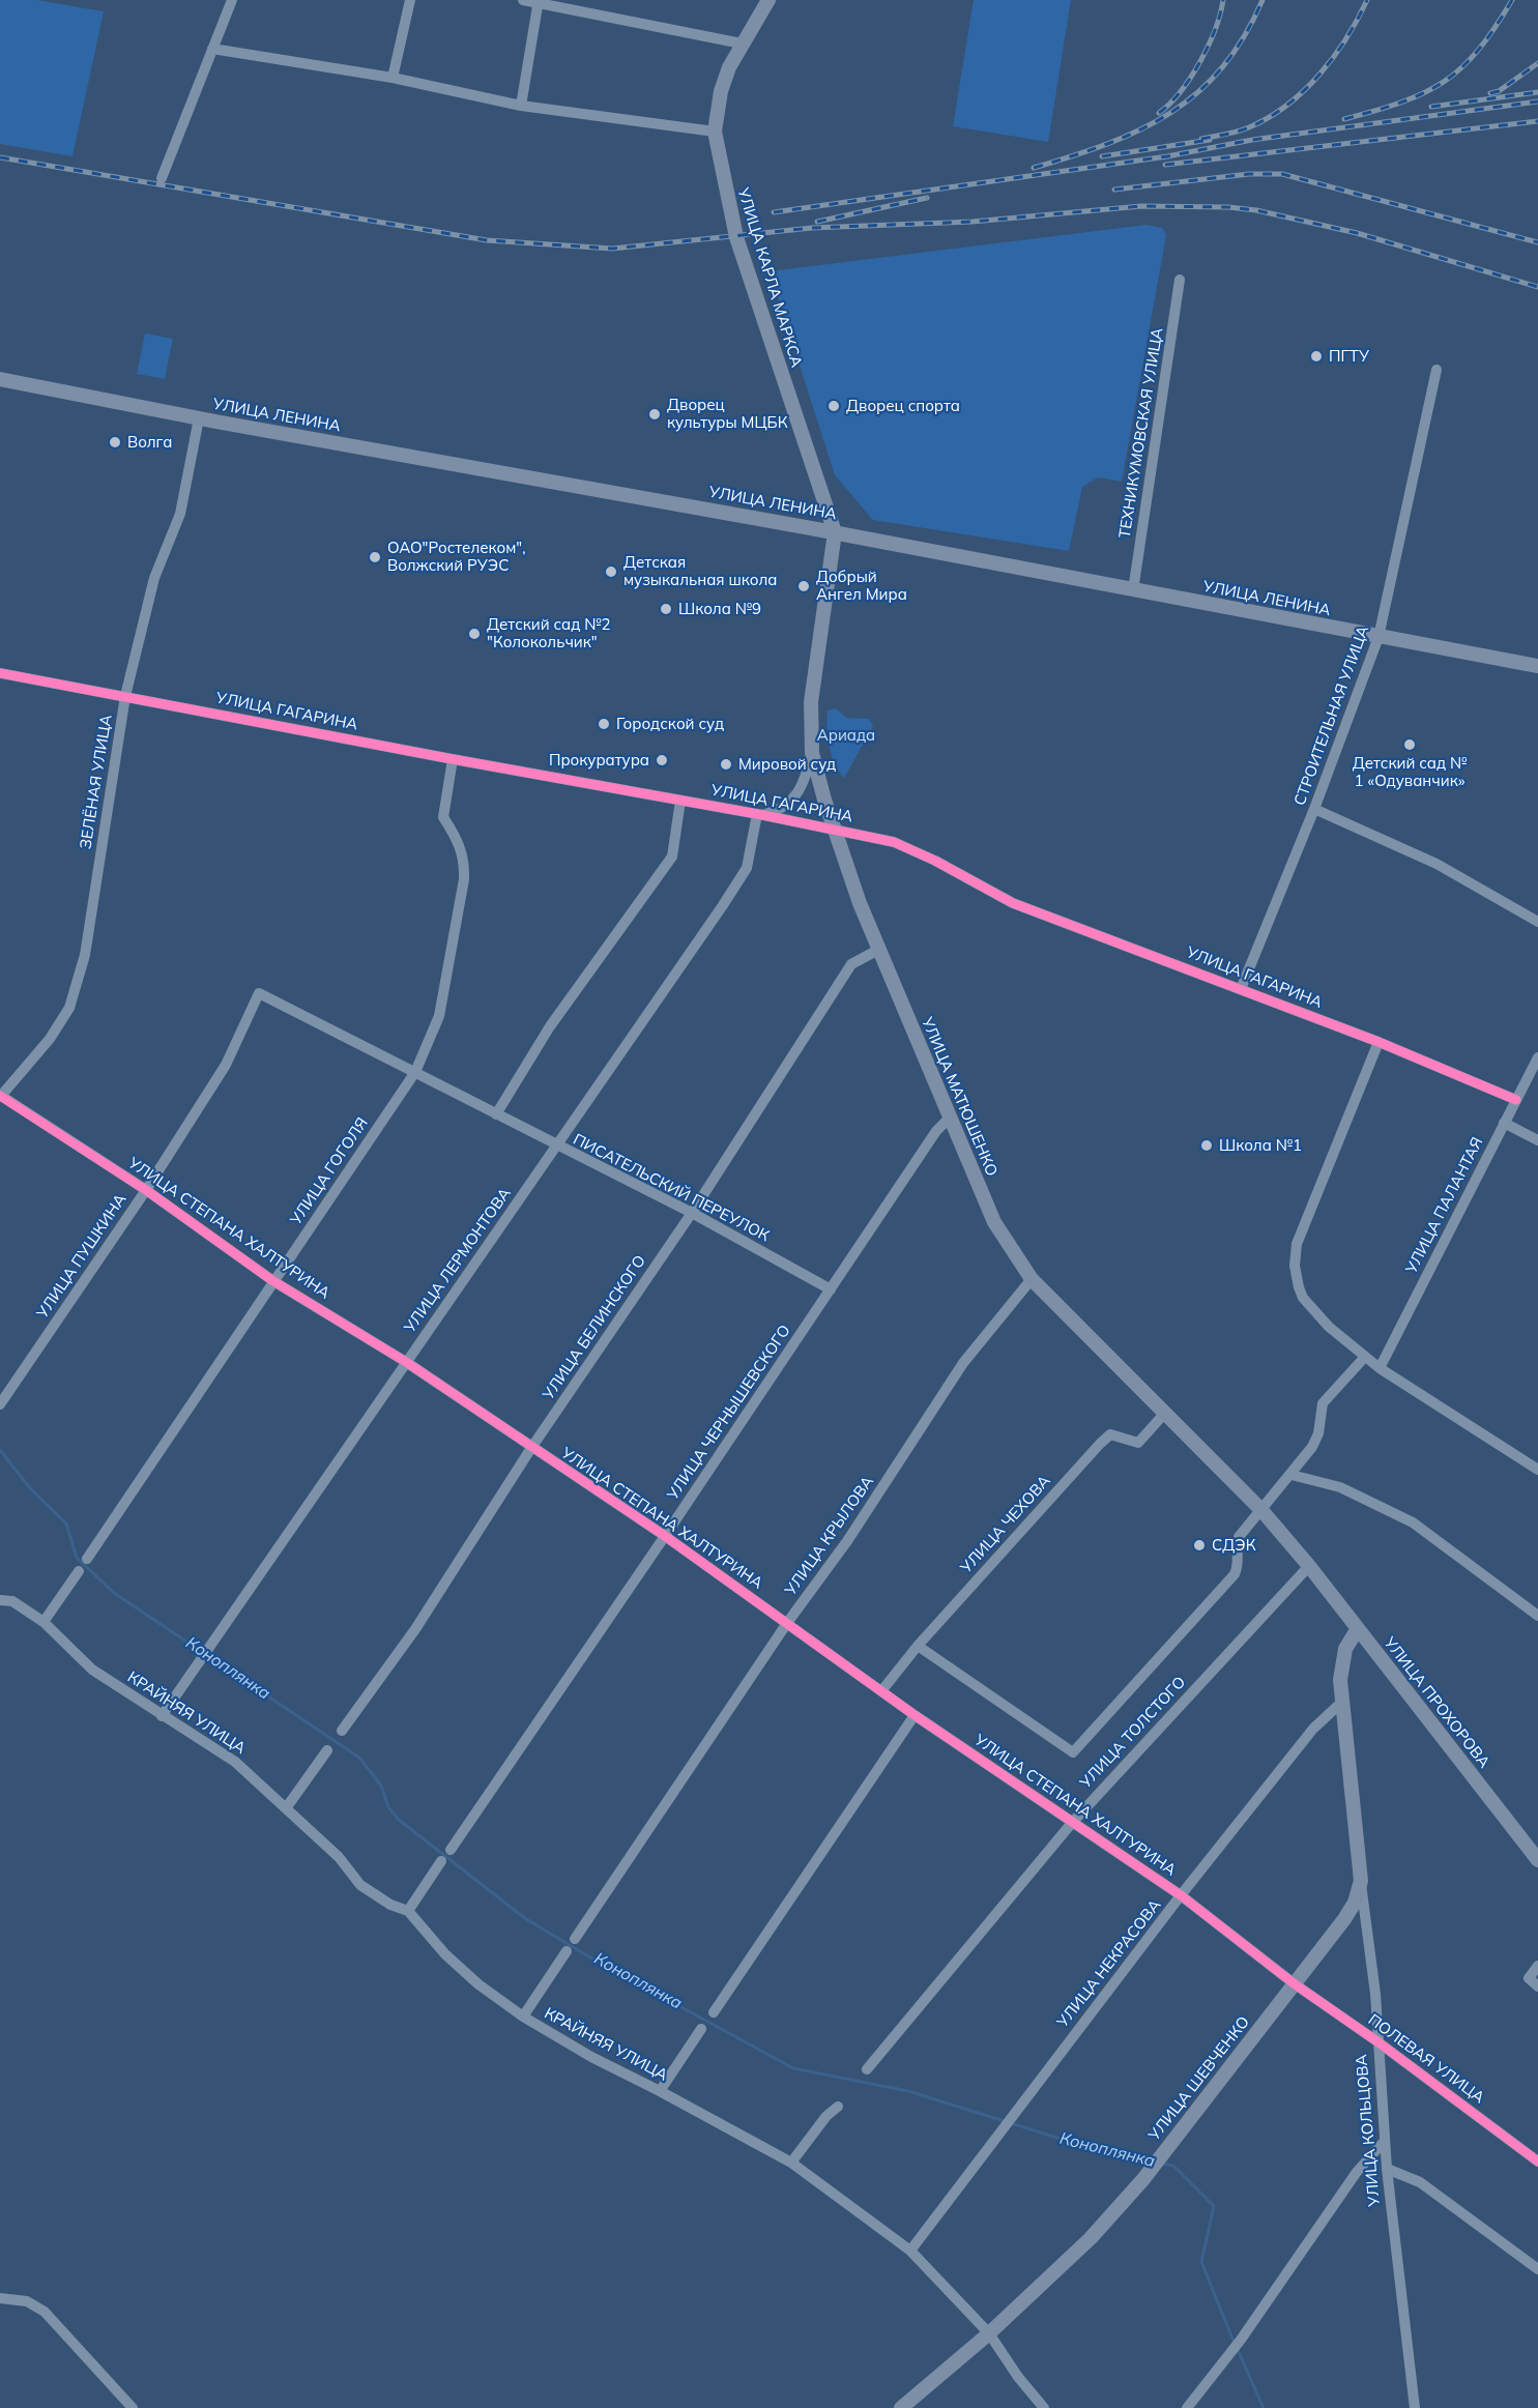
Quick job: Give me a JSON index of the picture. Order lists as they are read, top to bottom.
{
  "streets": {
    "main road": [
      "УЛИЦА КАРЛА МАРКСА",
      "УЛИЦА ЛЕНИНА",
      "УЛИЦА МАТЮШЕНКО",
      "УЛИЦА ПРОХОРОВА",
      "УЛИЦА ШЕВЧЕНКО",
      "УЛИЦА КОЛЬЦОВА"
    ],
    "street": [
      "ТЕХНИКУМОВСКАЯ УЛИЦА",
      "УЛИЦА ГАГАРИНА",
      "СТРОИТЕЛЬНАЯ УЛИЦА",
      "ЗЕЛЁНАЯ УЛИЦА",
      "УЛИЦА ГОГОЛЯ",
      "ПИСАТЕЛЬСКИЙ ПЕРЕУЛОК",
      "УЛИЦА ПАЛАНТАЯ",
      "УЛИЦА СТЕПАНА ХАЛТУРИНА",
      "УЛИЦА ПУШКИНА",
      "УЛИЦА ЛЕРМОНТОВА",
      "УЛИЦА БЕЛИНСКОГО",
      "УЛИЦА ЧЕРНЫШЕВСКОГО",
      "УЛИЦА ЧЕХОВА",
      "УЛИЦА КРЫЛОВА",
      "КРАЙНЯЯ УЛИЦА",
      "УЛИЦА ТОЛСТОГО",
      "УЛИЦА НЕКРАСОВА",
      "ПОЛЕВАЯ УЛИЦА"
    ]
  },
  "crossings": [
    ["УЛИЦА КАРЛА МАРКСА", "УЛИЦА ЛЕНИНА"],
    ["УЛИЦА КАРЛА МАРКСА", "УЛИЦА МАТЮШЕНКО"],
    ["УЛИЦА ЛЕНИНА", "ТЕХНИКУМОВСКАЯ УЛИЦА"],
    ["УЛИЦА ЛЕНИНА", "СТРОИТЕЛЬНАЯ УЛИЦА"],
    ["УЛИЦА ЛЕНИНА", "ЗЕЛЁНАЯ УЛИЦА"],
    ["УЛИЦА ЛЕНИНА", "УЛИЦА МАТЮШЕНКО"],
    ["УЛИЦА ГАГАРИНА", "СТРОИТЕЛЬНАЯ УЛИЦА"],
    ["УЛИЦА ГАГАРИНА", "ЗЕЛЁНАЯ УЛИЦА"],
    ["УЛИЦА ГАГАРИНА", "УЛИЦА МАТЮШЕНКО"],
    ["УЛИЦА ГАГАРИНА", "УЛИЦА ГОГОЛЯ"],
    ["УЛИЦА ГАГАРИНА", "УЛИЦА ПАЛАНТАЯ"],
    ["УЛИЦА ГАГАРИНА", "УЛИЦА ЛЕРМОНТОВА"],
    ["ЗЕЛЁНАЯ УЛИЦА", "УЛИЦА СТЕПАНА ХАЛТУРИНА"],
    ["УЛИЦА МАТЮШЕНКО", "УЛИЦА БЕЛИНСКОГО"],
    ["УЛИЦА МАТЮШЕНКО", "УЛИЦА ЧЕРНЫШЕВСКОГО"],
    ["УЛИЦА МАТЮШЕНКО", "УЛИЦА ЧЕХОВА"],
    ["УЛИЦА МАТЮШЕНКО", "УЛИЦА КРЫЛОВА"],
    ["УЛИЦА МАТЮШЕНКО", "УЛИЦА ПРОХОРОВА"],
    ["УЛИЦА МАТЮШЕНКО", "УЛИЦА ТОЛСТОГО"],
    ["УЛИЦА ГОГОЛЯ", "ПИСАТЕЛЬСКИЙ ПЕРЕУЛОК"],
    ["УЛИЦА ГОГОЛЯ", "УЛИЦА СТЕПАНА ХАЛТУРИНА"],
    ["ПИСАТЕЛЬСКИЙ ПЕРЕУЛОК", "УЛИЦА ПУШКИНА"],
    ["ПИСАТЕЛЬСКИЙ ПЕРЕУЛОК", "УЛИЦА ЛЕРМОНТОВА"],
    ["ПИСАТЕЛЬСКИЙ ПЕРЕУЛОК", "УЛИЦА БЕЛИНСКОГО"],
    ["ПИСАТЕЛЬСКИЙ ПЕРЕУЛОК", "УЛИЦА ЧЕРНЫШЕВСКОГО"],
    ["УЛИЦА СТЕПАНА ХАЛТУРИНА", "УЛИЦА ПУШКИНА"],
    ["УЛИЦА СТЕПАНА ХАЛТУРИНА", "УЛИЦА ЛЕРМОНТОВА"],
    ["УЛИЦА СТЕПАНА ХАЛТУРИНА", "УЛИЦА БЕЛИНСКОГО"],
    ["УЛИЦА СТЕПАНА ХАЛТУРИНА", "УЛИЦА ЧЕРНЫШЕВСКОГО"],
    ["УЛИЦА СТЕПАНА ХАЛТУРИНА", "УЛИЦА ЧЕХОВА"],
    ["УЛИЦА СТЕПАНА ХАЛТУРИНА", "УЛИЦА КРЫЛОВА"],
    ["УЛИЦА СТЕПАНА ХАЛТУРИНА", "УЛИЦА ТОЛСТОГО"],
    ["УЛИЦА СТЕПАНА ХАЛТУРИНА", "УЛИЦА НЕКРАСОВА"],
    ["УЛИЦА СТЕПАНА ХАЛТУРИНА", "ПОЛЕВАЯ УЛИЦА"],
    ["УЛИЦА СТЕПАНА ХАЛТУРИНА", "УЛИЦА ШЕВЧЕНКО"],
    ["УЛИЦА ЛЕРМОНТОВА", "КРАЙНЯЯ УЛИЦА"],
    ["УЛИЦА ПРОХОРОВА", "УЛИЦА ТОЛСТОГО"],
    ["УЛИЦА ПРОХОРОВА", "УЛИЦА КОЛЬЦОВА"],
    ["КРАЙНЯЯ УЛИЦА", "УЛИЦА НЕКРАСОВА"],
    ["КРАЙНЯЯ УЛИЦА", "УЛИЦА ШЕВЧЕНКО"],
    ["УЛИЦА НЕКРАСОВА", "УЛИЦА КОЛЬЦОВА"],
    ["ПОЛЕВАЯ УЛИЦА", "УЛИЦА ШЕВЧЕНКО"],
    ["ПОЛЕВАЯ УЛИЦА", "УЛИЦА КОЛЬЦОВА"],
    ["УЛИЦА ШЕВЧЕНКО", "УЛИЦА КОЛЬЦОВА"]
  ],
  "water": ["Коноплянка"],
  "parks": ["Ариада"],
  "places": [
    "ПГТУ",
    "Дворец спорта",
    "Дворец культуры МЦБК",
    "Волга",
    "ОАО\"Ростелеком\", Волжский РУЭС",
    "Детская музыкальная школа",
    "Добрый Ангел Мира",
    "Школа №9",
    "Детский сад №2 \"Колокольчик\"",
    "Городской суд",
    "Детский сад № 1 «Одуванчик»",
    "Прокуратура",
    "Мировой суд",
    "Школа №1",
    "СДЭК"
  ]
}
